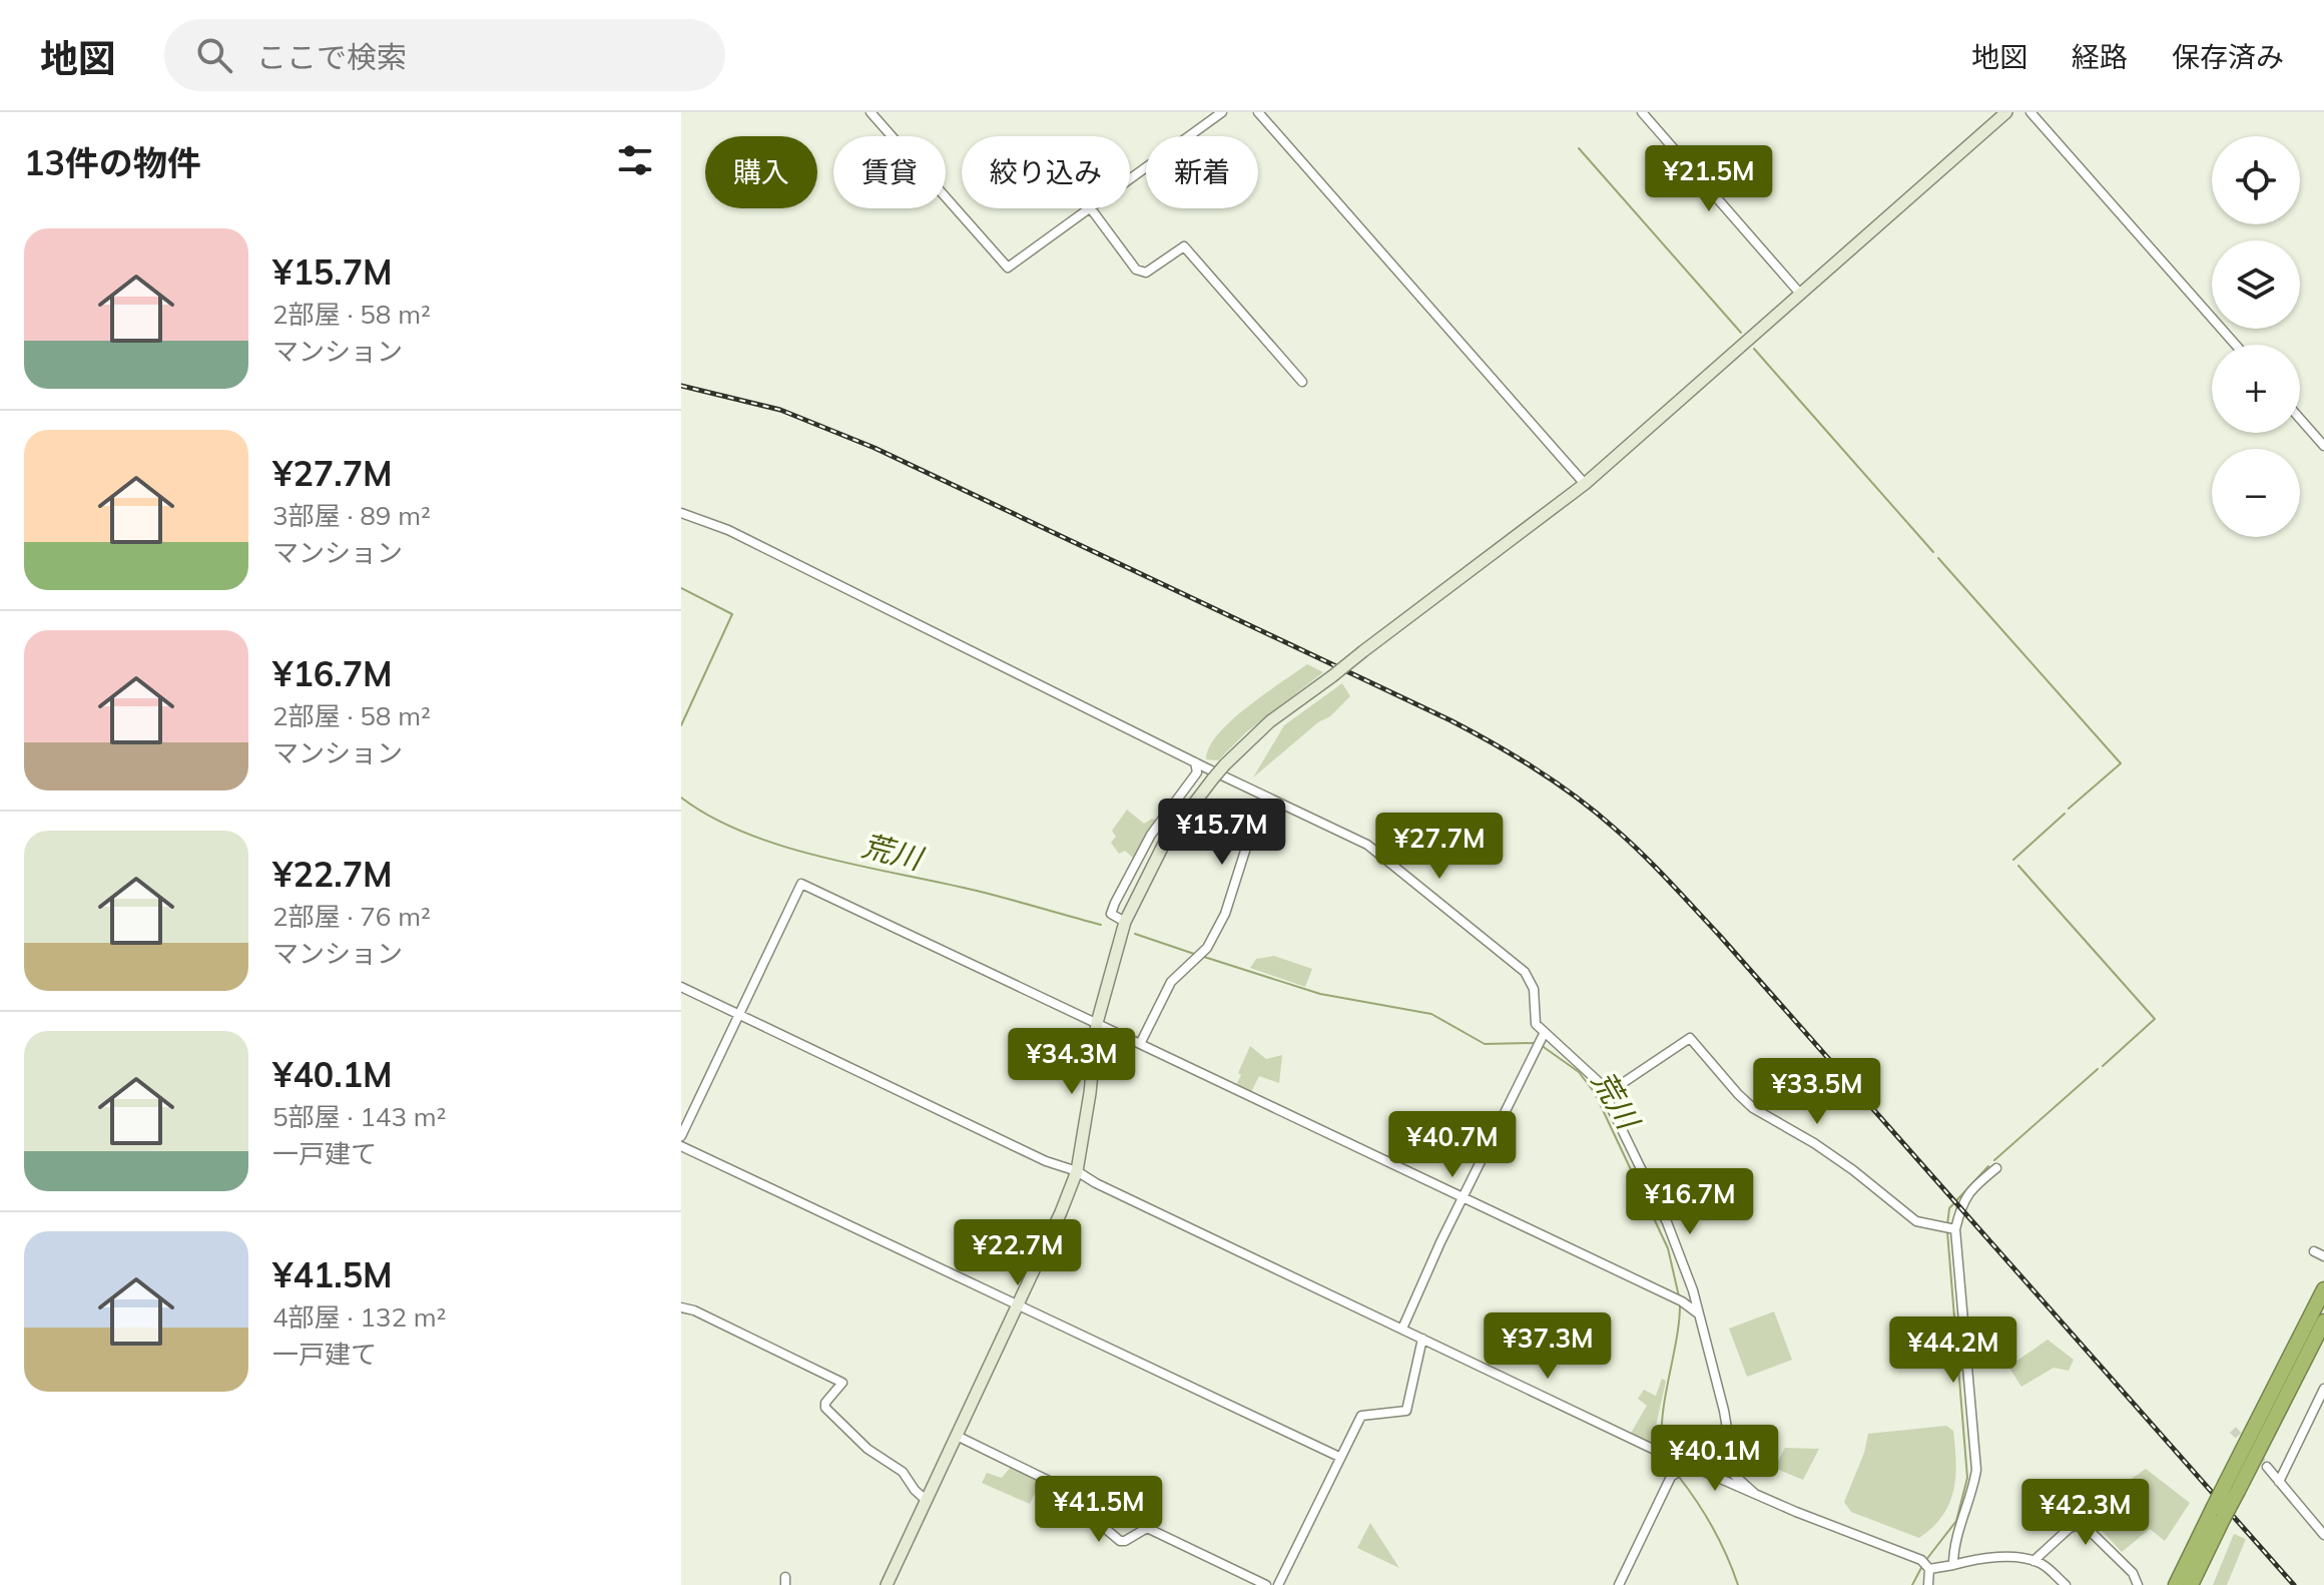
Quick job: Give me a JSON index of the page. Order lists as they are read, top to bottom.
{
  "water": ["荒川"],
  "page": {
    "header": "地図",
    "search": "ここで検索",
    "nav": ["地図", "経路", "保存済み"],
    "heading": "13件の物件",
    "map_buttons": ["+", "−"],
    "chip": [
      "購入",
      "賃貸",
      "絞り込み",
      "新着"
    ],
    "price": [
      "¥21.5M",
      "¥15.7M",
      "¥27.7M",
      "¥34.3M",
      "¥33.5M",
      "¥40.7M",
      "¥16.7M",
      "¥22.7M",
      "¥37.3M",
      "¥44.2M",
      "¥40.1M",
      "¥41.5M",
      "¥42.3M"
    ],
    "list": [
      {
        "name": "¥15.7M",
        "note": "2部屋 · 58 m² · マンション"
      },
      {
        "name": "¥27.7M",
        "note": "3部屋 · 89 m² · マンション"
      },
      {
        "name": "¥16.7M",
        "note": "2部屋 · 58 m² · マンション"
      },
      {
        "name": "¥22.7M",
        "note": "2部屋 · 76 m² · マンション"
      },
      {
        "name": "¥40.1M",
        "note": "5部屋 · 143 m² · 一戸建て"
      },
      {
        "name": "¥41.5M",
        "note": "4部屋 · 132 m² · 一戸建て"
      }
    ]
  }
}
